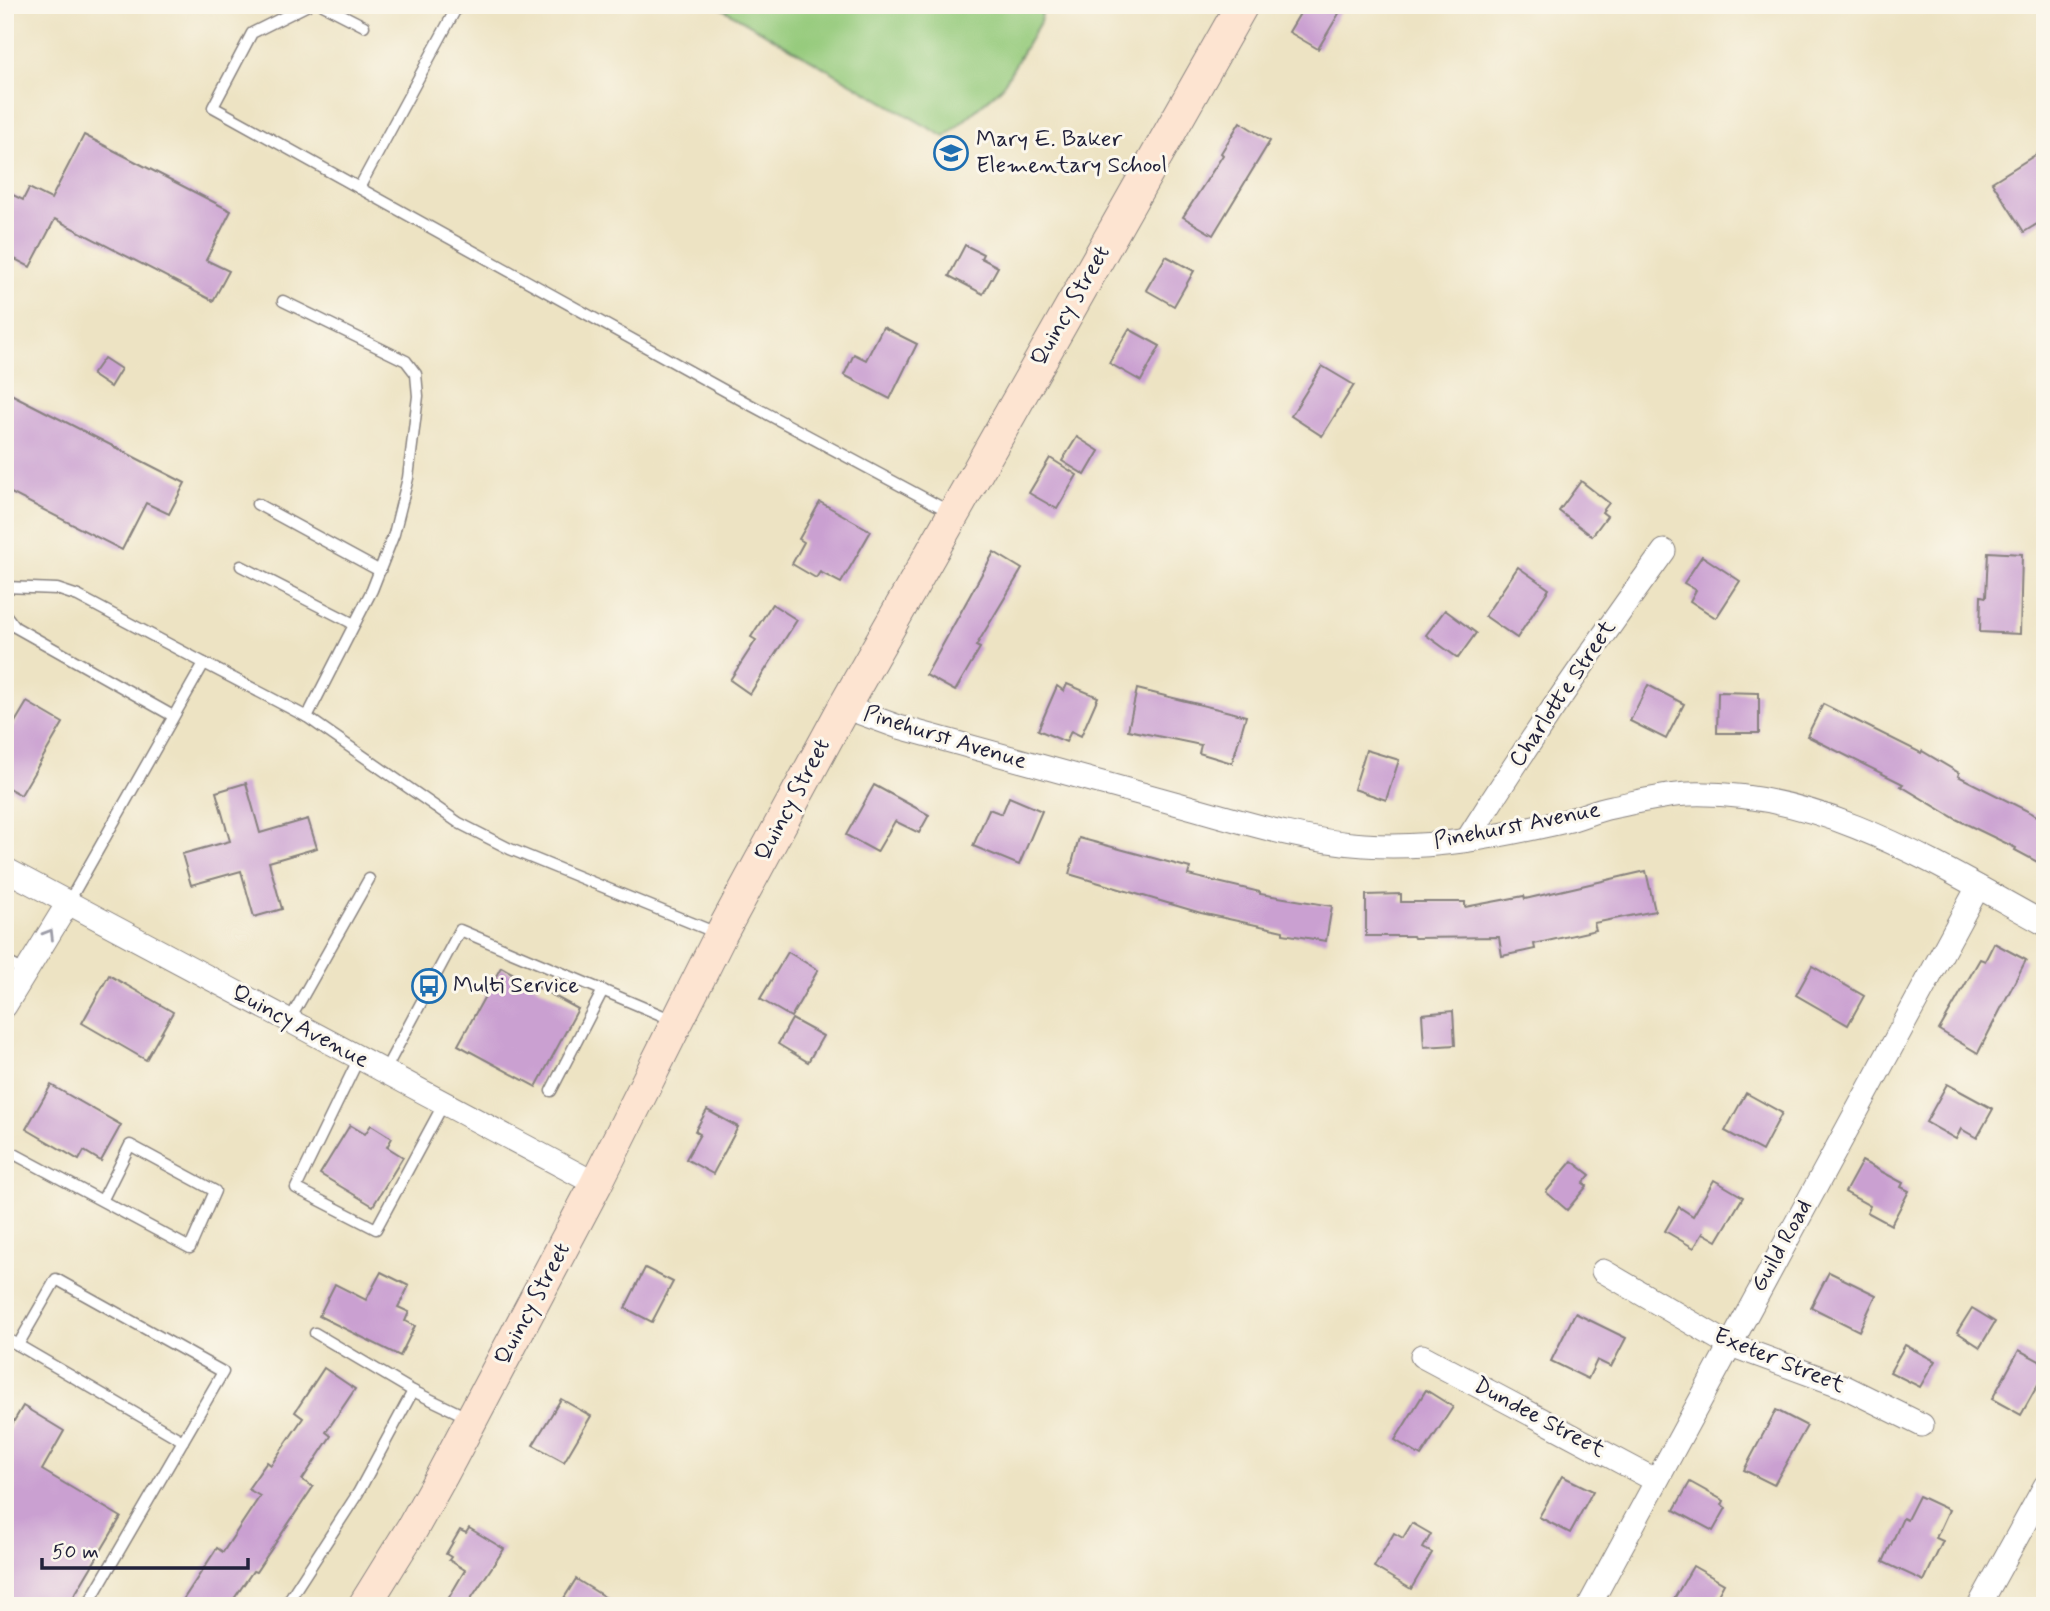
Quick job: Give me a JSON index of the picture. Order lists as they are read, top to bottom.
{
  "streets": {
    "main road": ["Quincy Street"],
    "street": [
      "Charlotte Street",
      "Pinehurst Avenue",
      "Quincy Avenue",
      "Guild Road",
      "Exeter Street",
      "Dundee Street"
    ]
  },
  "crossings": [
    ["Quincy Street", "Pinehurst Avenue"],
    ["Quincy Street", "Quincy Avenue"],
    ["Charlotte Street", "Pinehurst Avenue"],
    ["Pinehurst Avenue", "Guild Road"],
    ["Guild Road", "Exeter Street"],
    ["Guild Road", "Dundee Street"]
  ],
  "places": {
    "school or university": ["Mary E. Baker Elementary School"],
    "bus stop": ["Multi Service"]
  },
  "scale_bar": "50 m"
}
